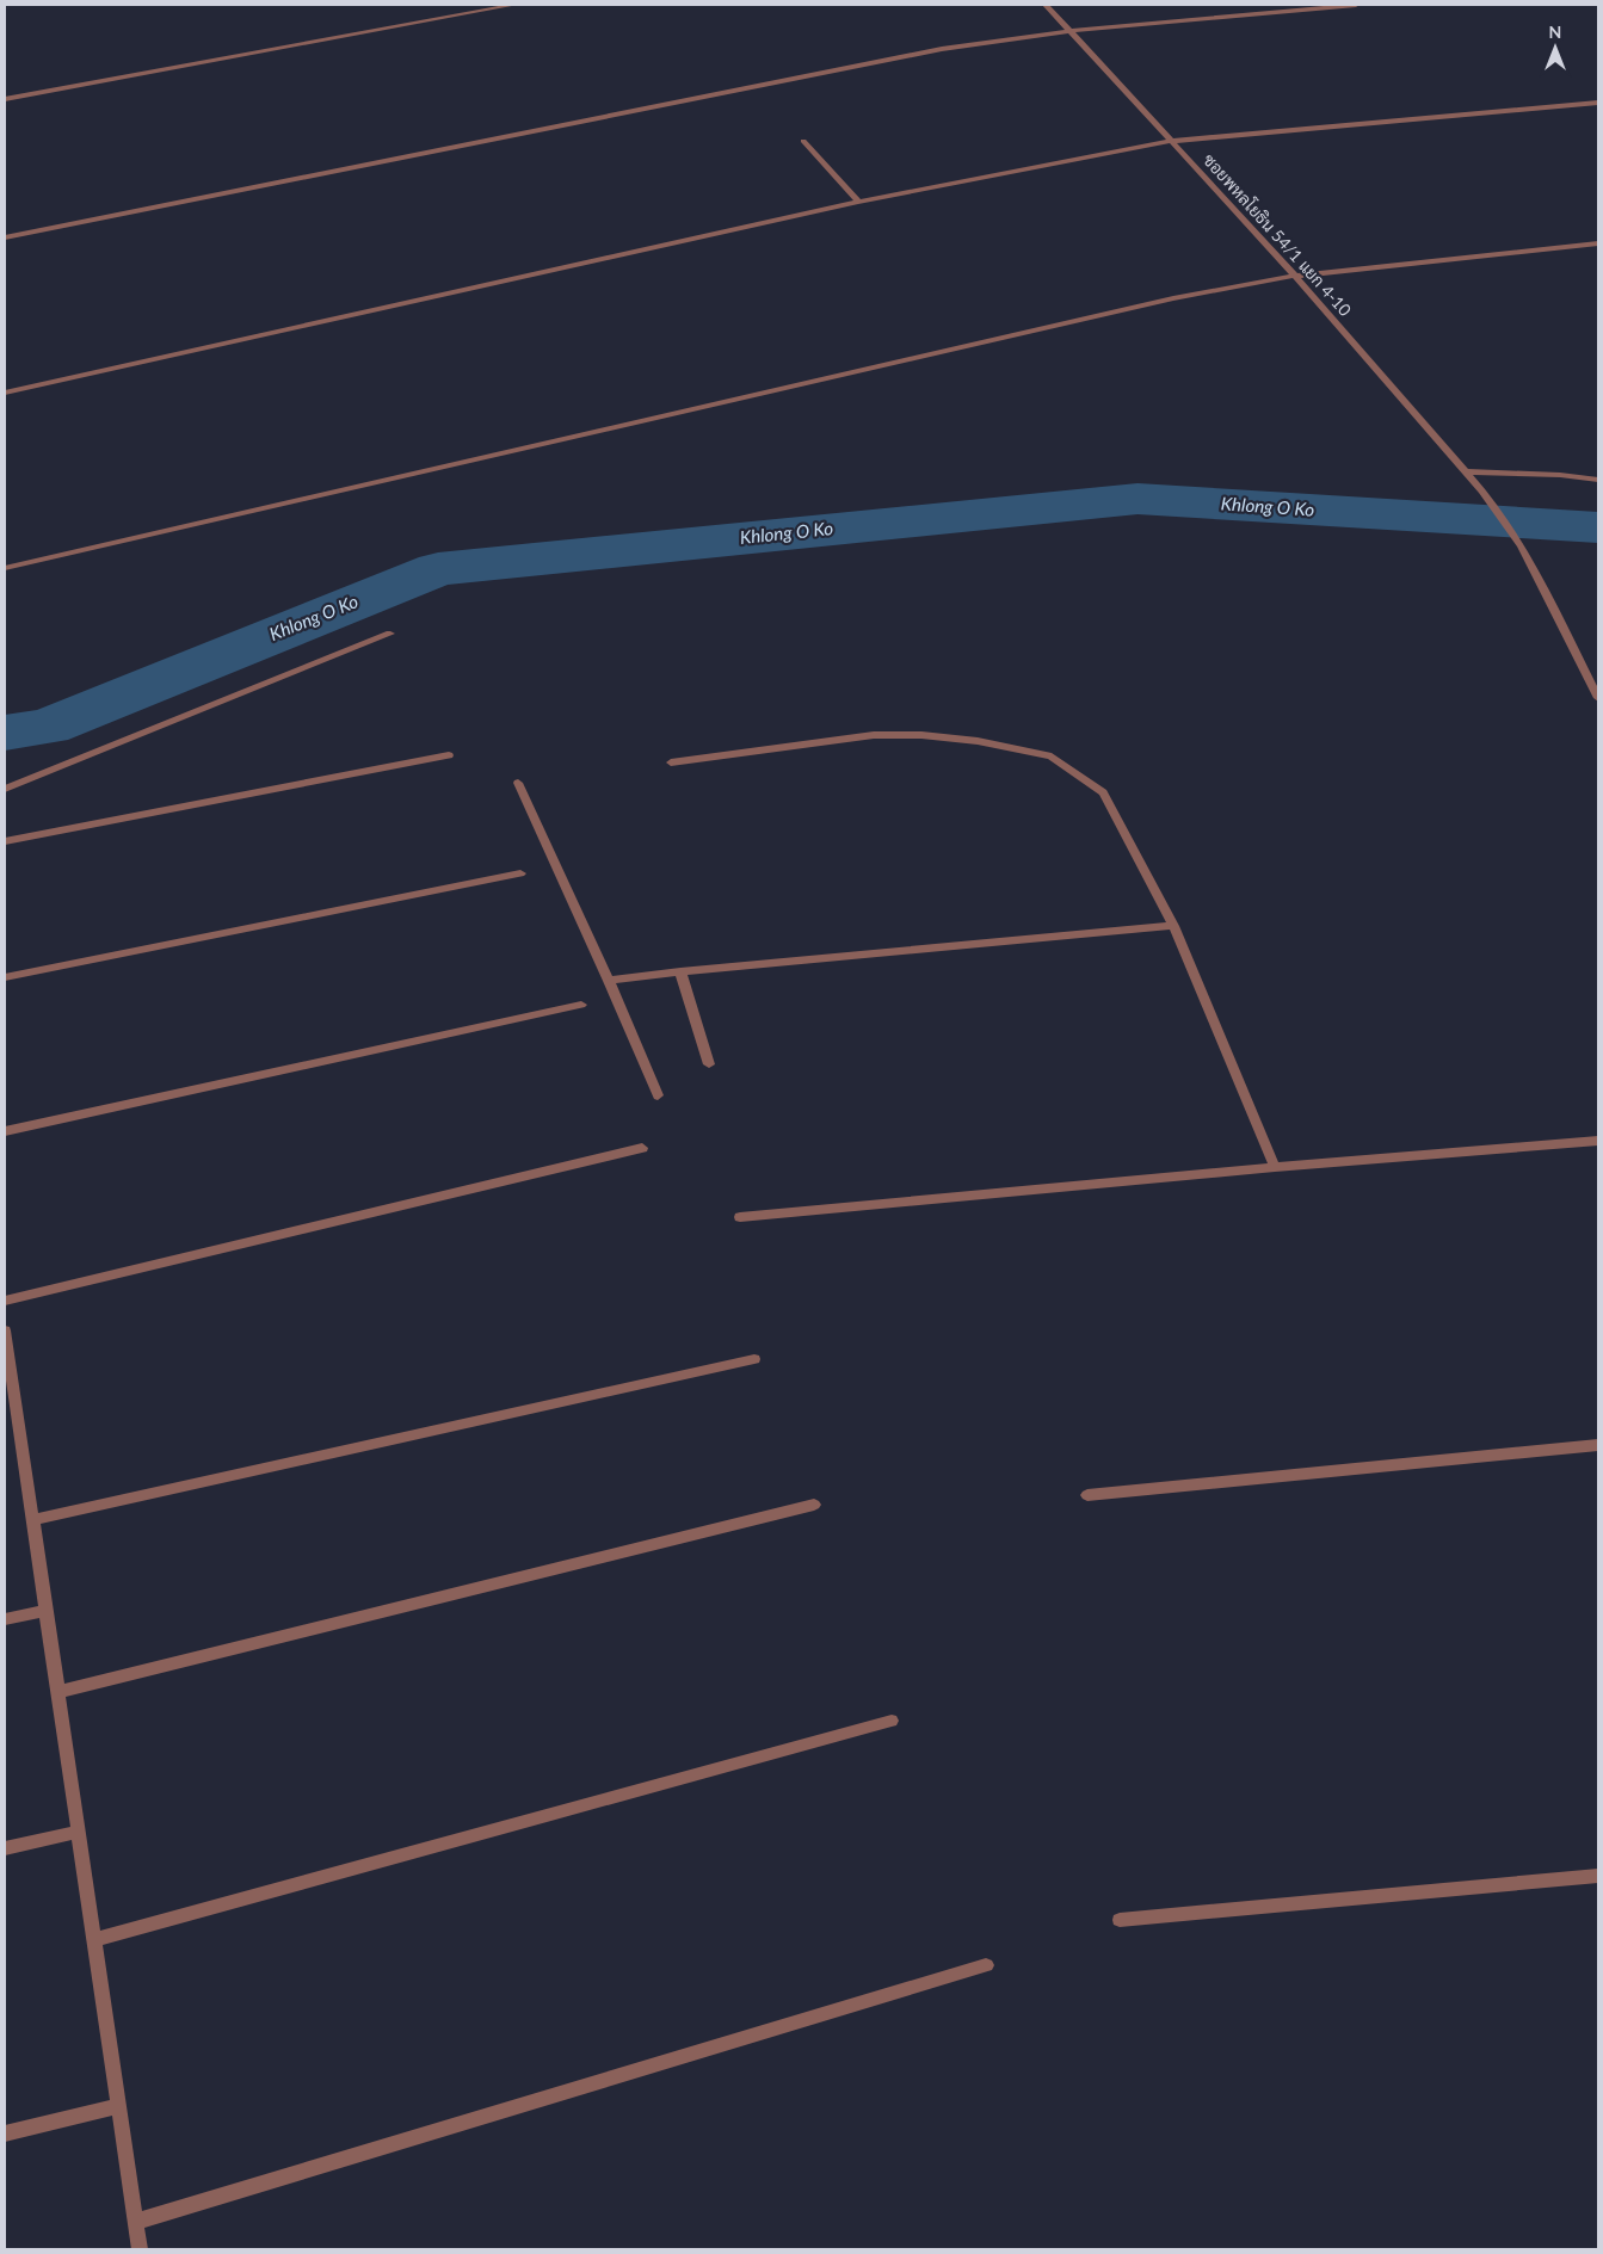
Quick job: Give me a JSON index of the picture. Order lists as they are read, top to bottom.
{
  "streets": {
    "street": ["ซอยพหลโยธิน 54/1 แยก 4-10"]
  },
  "water": ["Khlong O Ko"],
  "north": "top"
}
